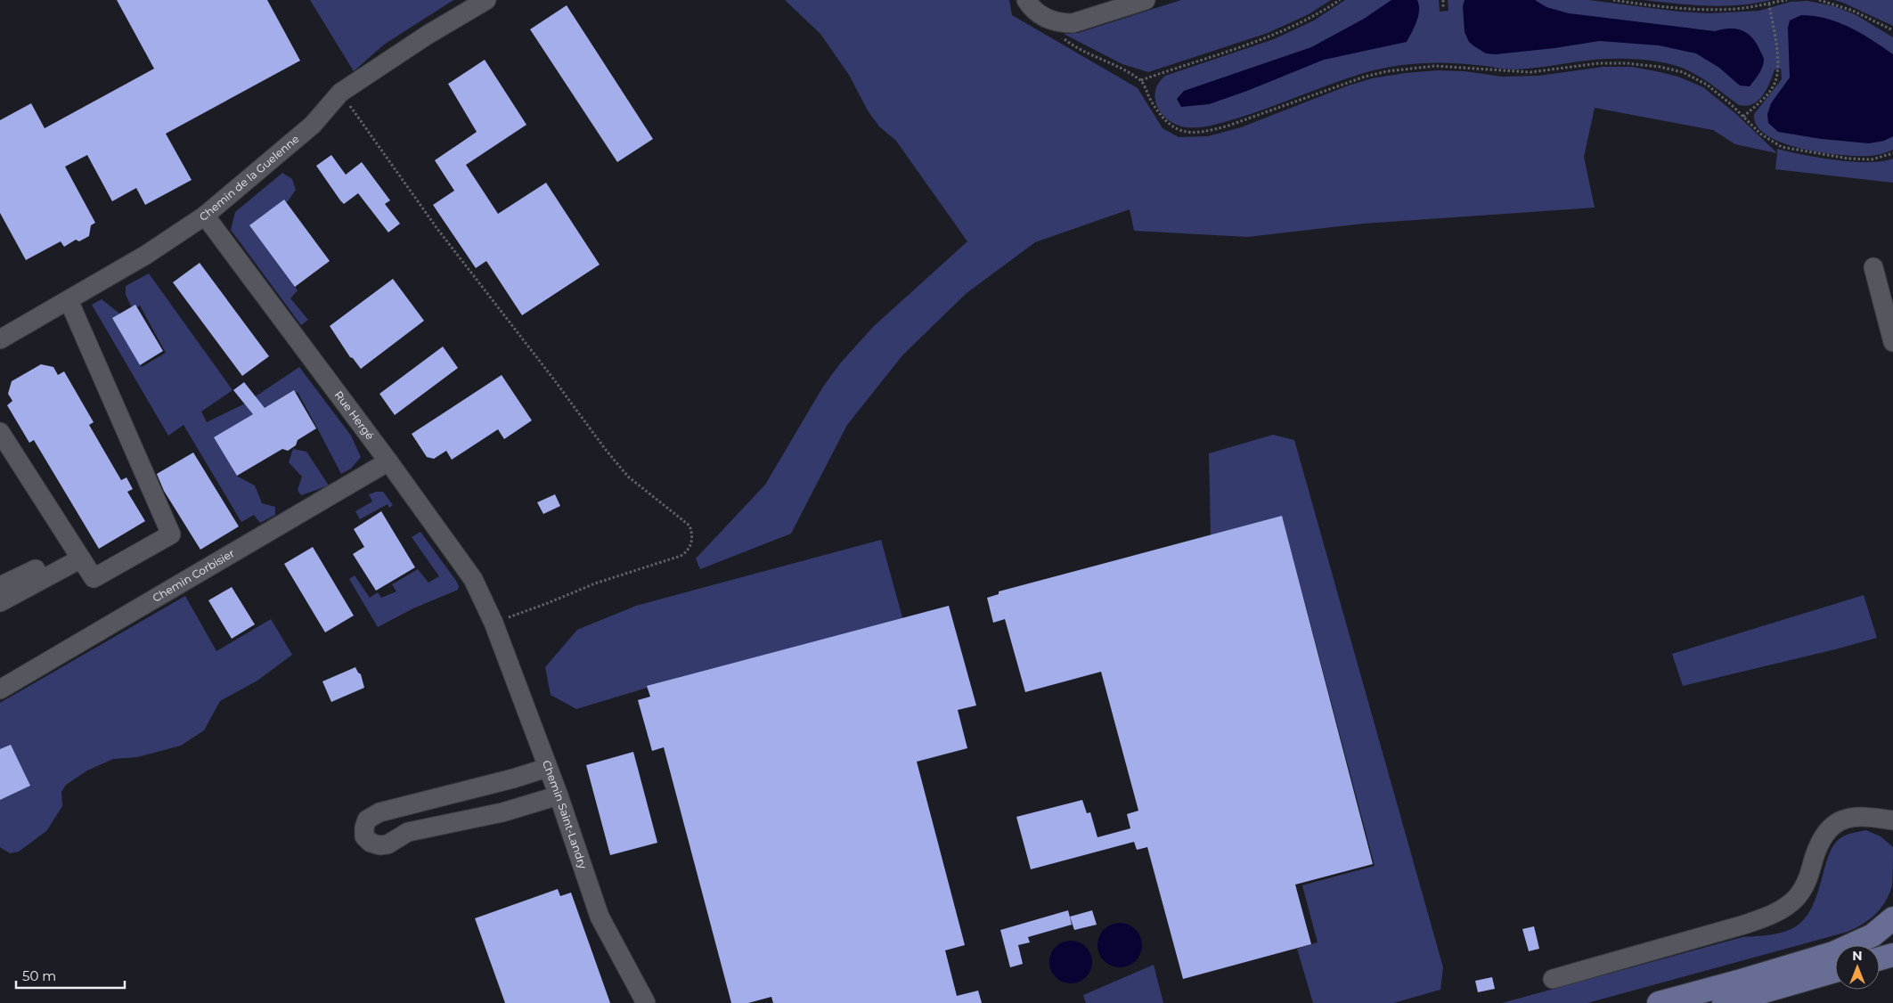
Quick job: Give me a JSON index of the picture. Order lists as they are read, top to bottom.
{
  "streets": {
    "street": [
      "Chemin de la Guelenne",
      "Rue Hergé",
      "Chemin Corbisier",
      "Chemin Saint-Landry"
    ]
  },
  "crossings": [
    ["Chemin de la Guelenne", "Rue Hergé"],
    ["Rue Hergé", "Chemin Corbisier"],
    ["Rue Hergé", "Chemin Saint-Landry"]
  ],
  "scale_bar": "50 m",
  "north": "top"
}
